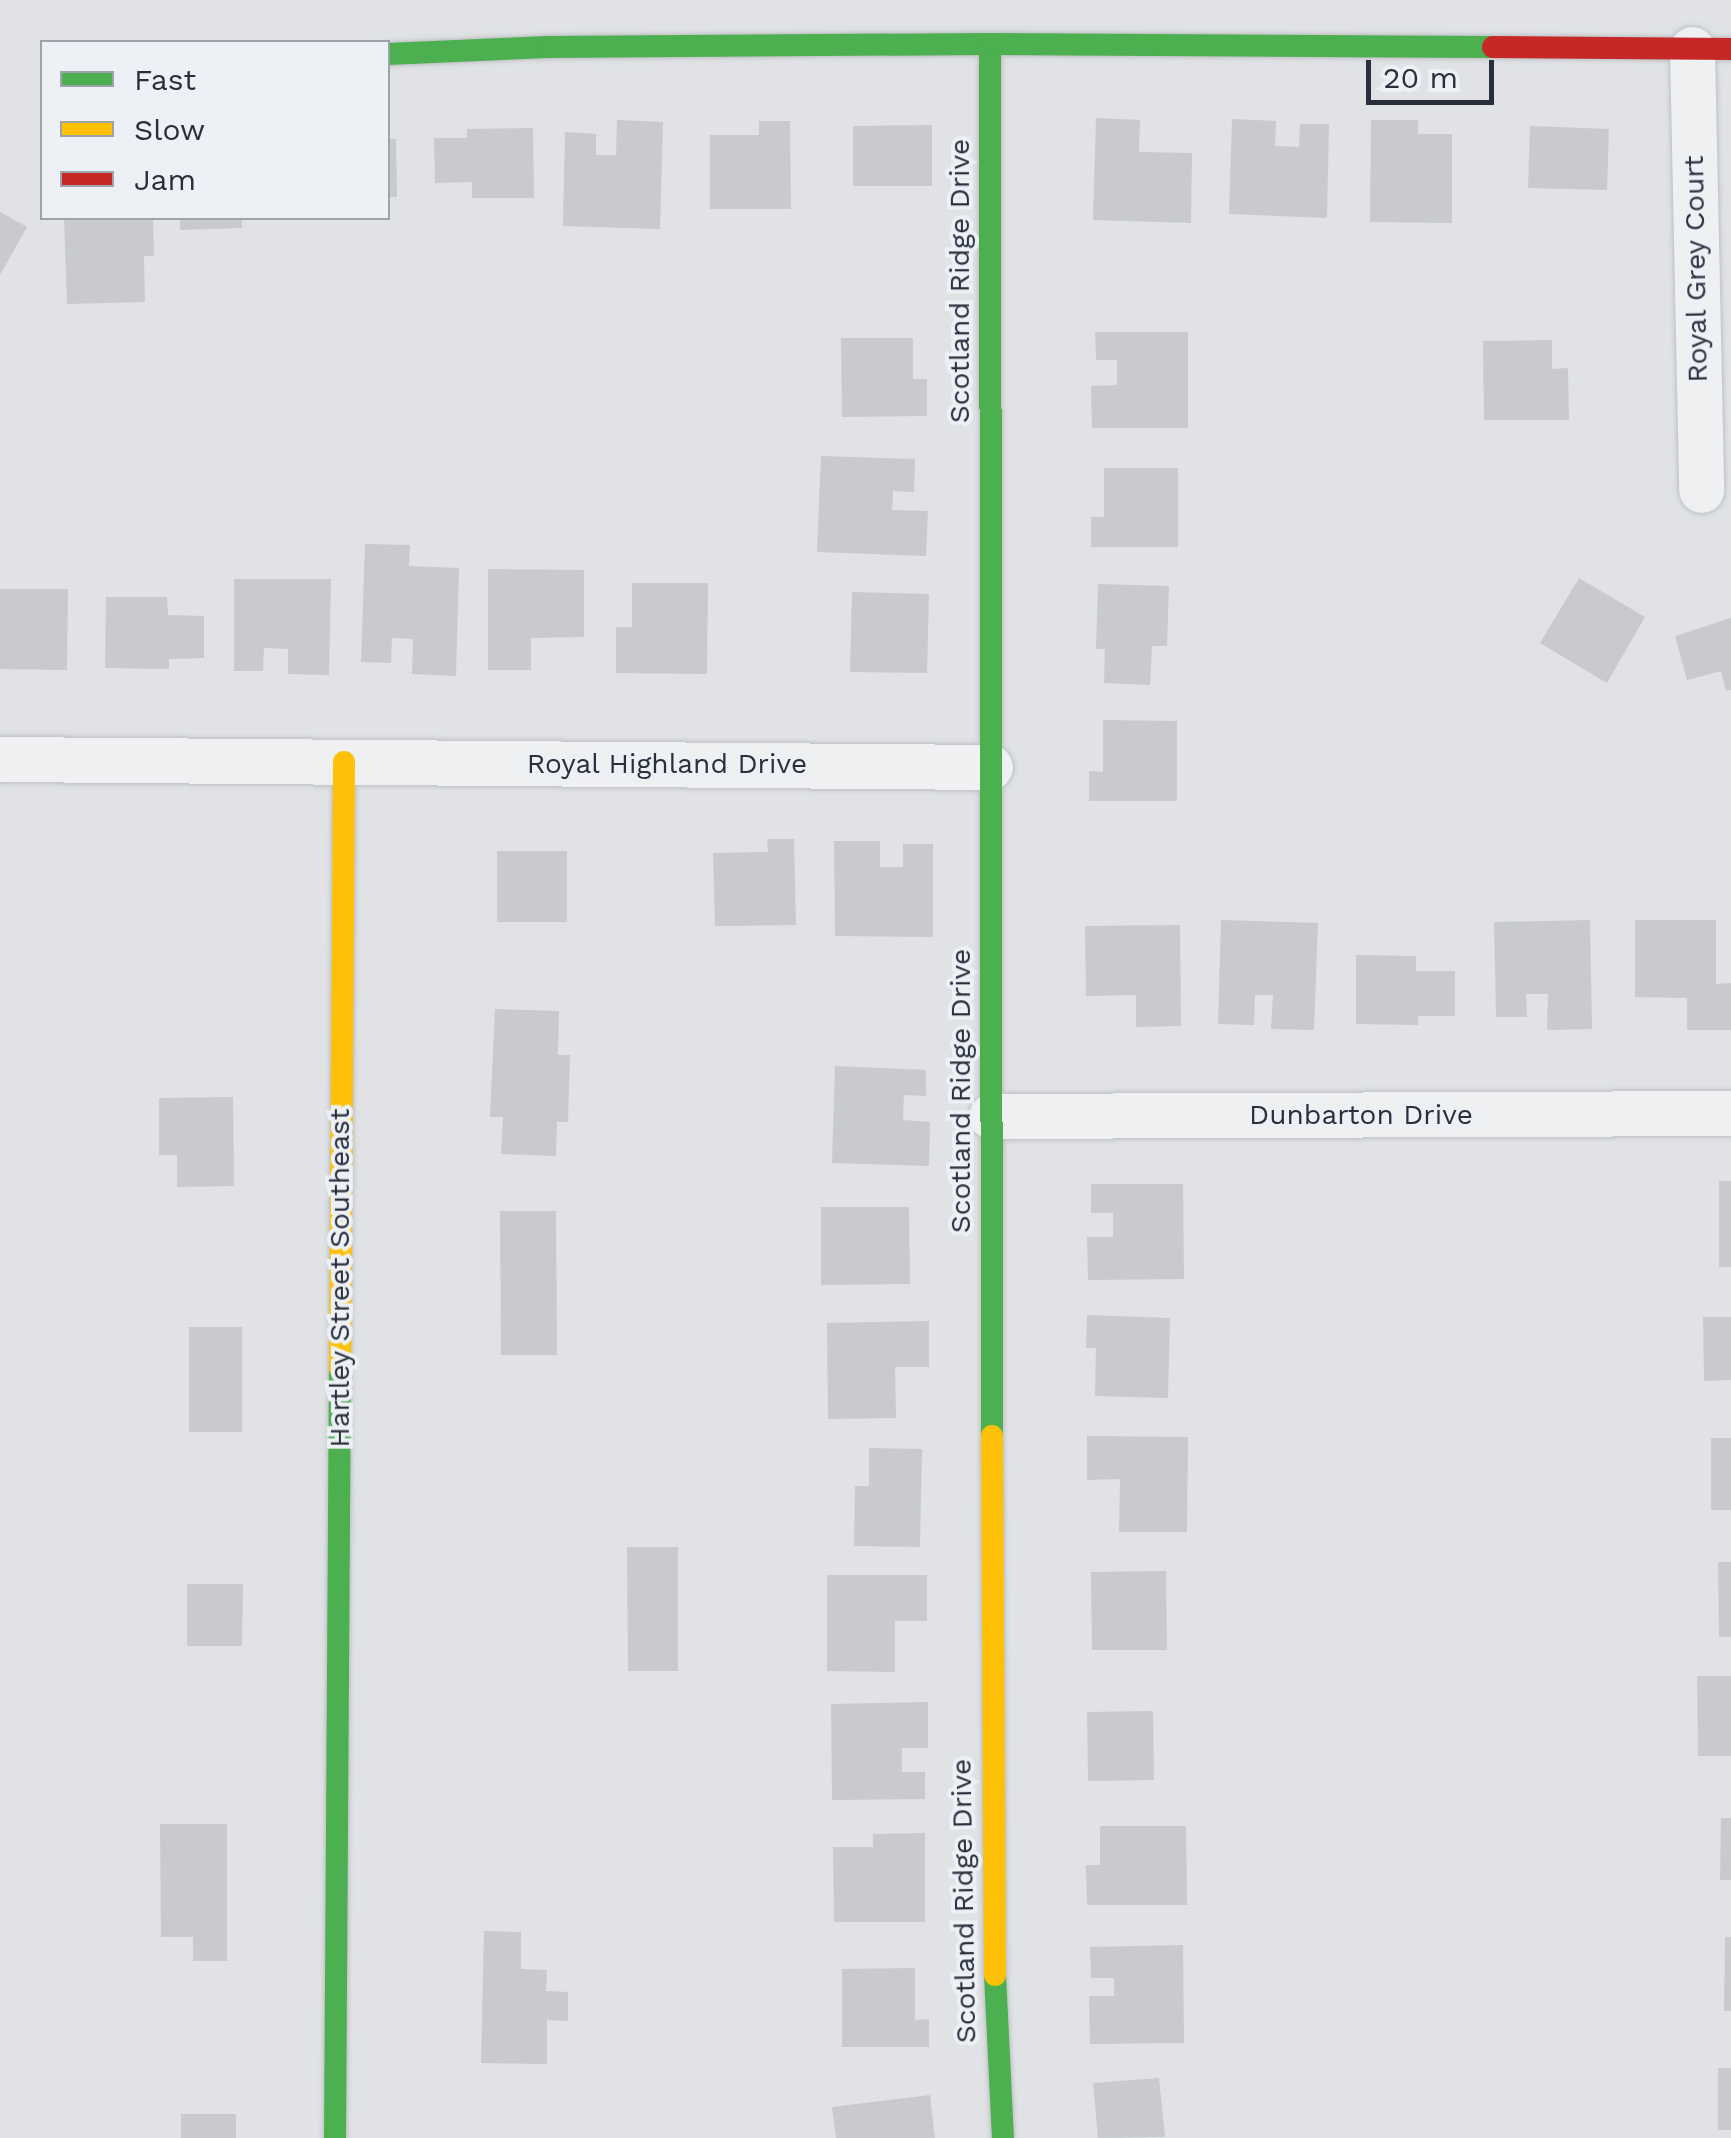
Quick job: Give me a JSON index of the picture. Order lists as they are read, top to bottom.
{
  "streets": {
    "street": [
      "Royal Grey Court",
      "Scotland Ridge Drive",
      "Royal Highland Drive",
      "Dunbarton Drive",
      "Hartley Street Southeast"
    ]
  },
  "crossings": [
    ["Scotland Ridge Drive", "Royal Highland Drive"],
    ["Scotland Ridge Drive", "Dunbarton Drive"],
    ["Royal Highland Drive", "Hartley Street Southeast"]
  ],
  "legend": ["Fast", "Slow", "Jam"],
  "scale_bar": "20 m"
}
